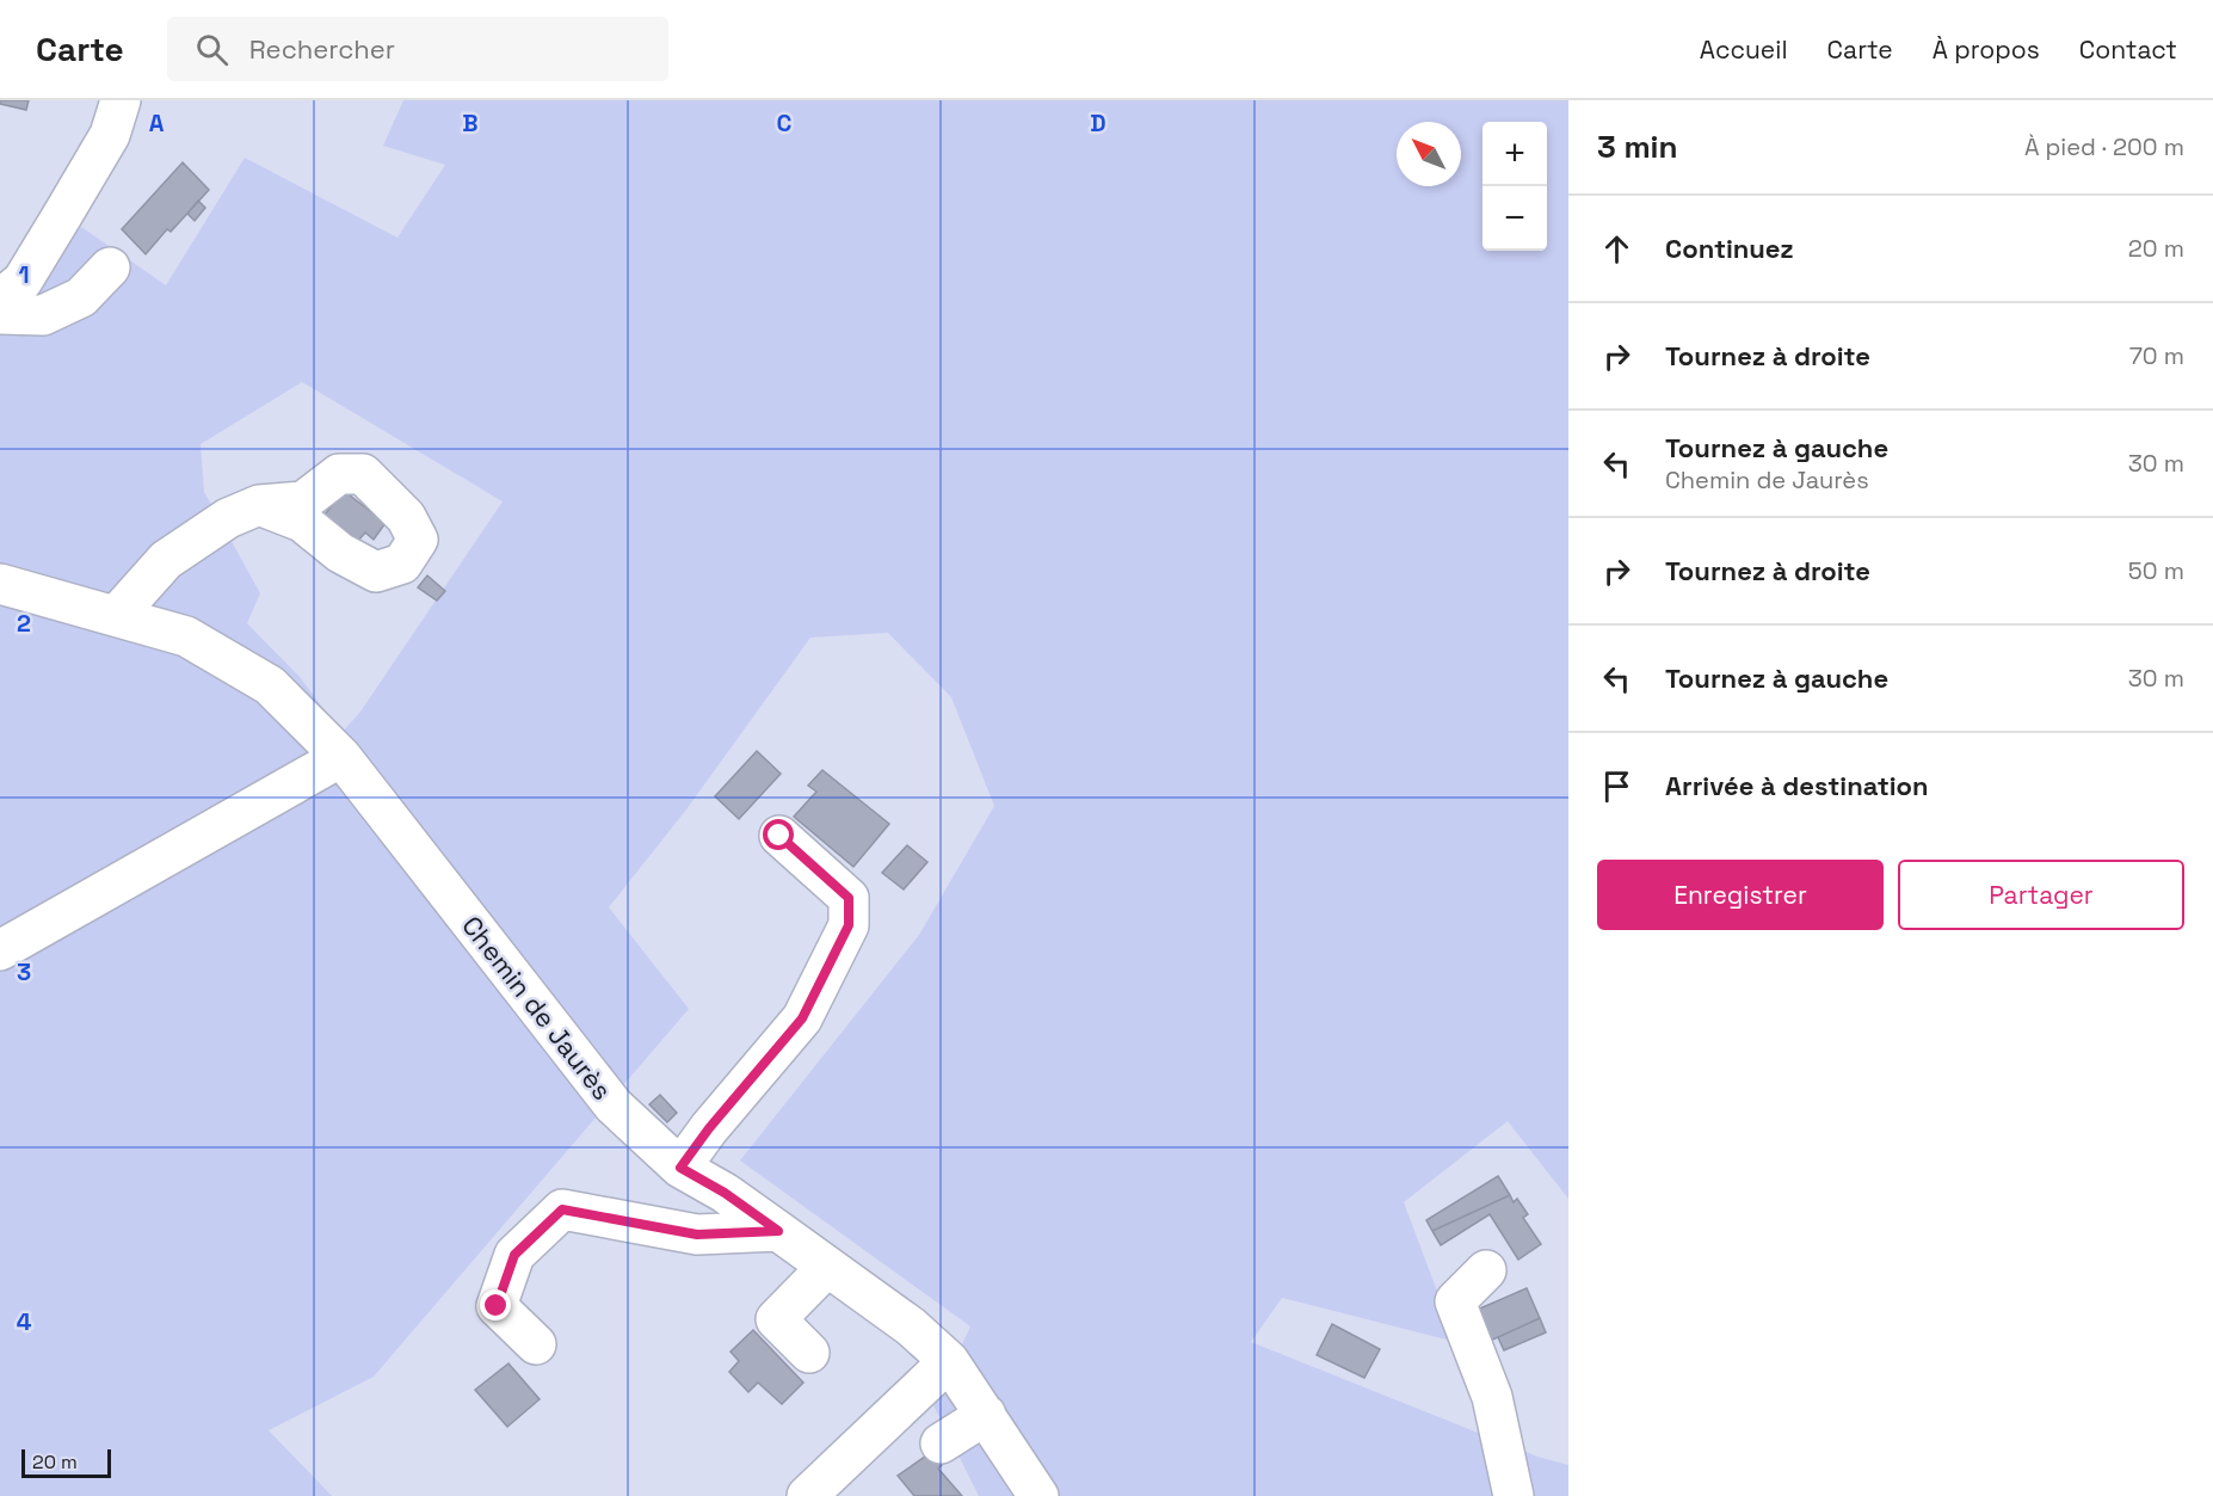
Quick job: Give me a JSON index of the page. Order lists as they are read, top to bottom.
{
  "streets": {
    "street": ["Chemin de Jaurès"]
  },
  "scale_bar": "20 m",
  "north": "top left",
  "page": {
    "header": "Carte",
    "search": "Rechercher",
    "nav": [
      "Accueil",
      "Carte",
      "À propos",
      "Contact"
    ],
    "heading": ["3 min", "À pied · 200 m"],
    "map_buttons": ["+", "−"],
    "list": [
      ["Continuez", "20 m"],
      ["Tournez à droite", "70 m"],
      ["Tournez à gauche", "Chemin de Jaurès", "30 m"],
      ["Tournez à droite", "50 m"],
      ["Tournez à gauche", "30 m"],
      "Arrivée à destination"
    ],
    "buttons": ["Enregistrer", "Partager"],
    "scale": "20 m"
  },
  "grid": {
    "columns": [
      "A",
      "B",
      "C",
      "D"
    ],
    "rows": [
      "1",
      "2",
      "3",
      "4"
    ]
  }
}
